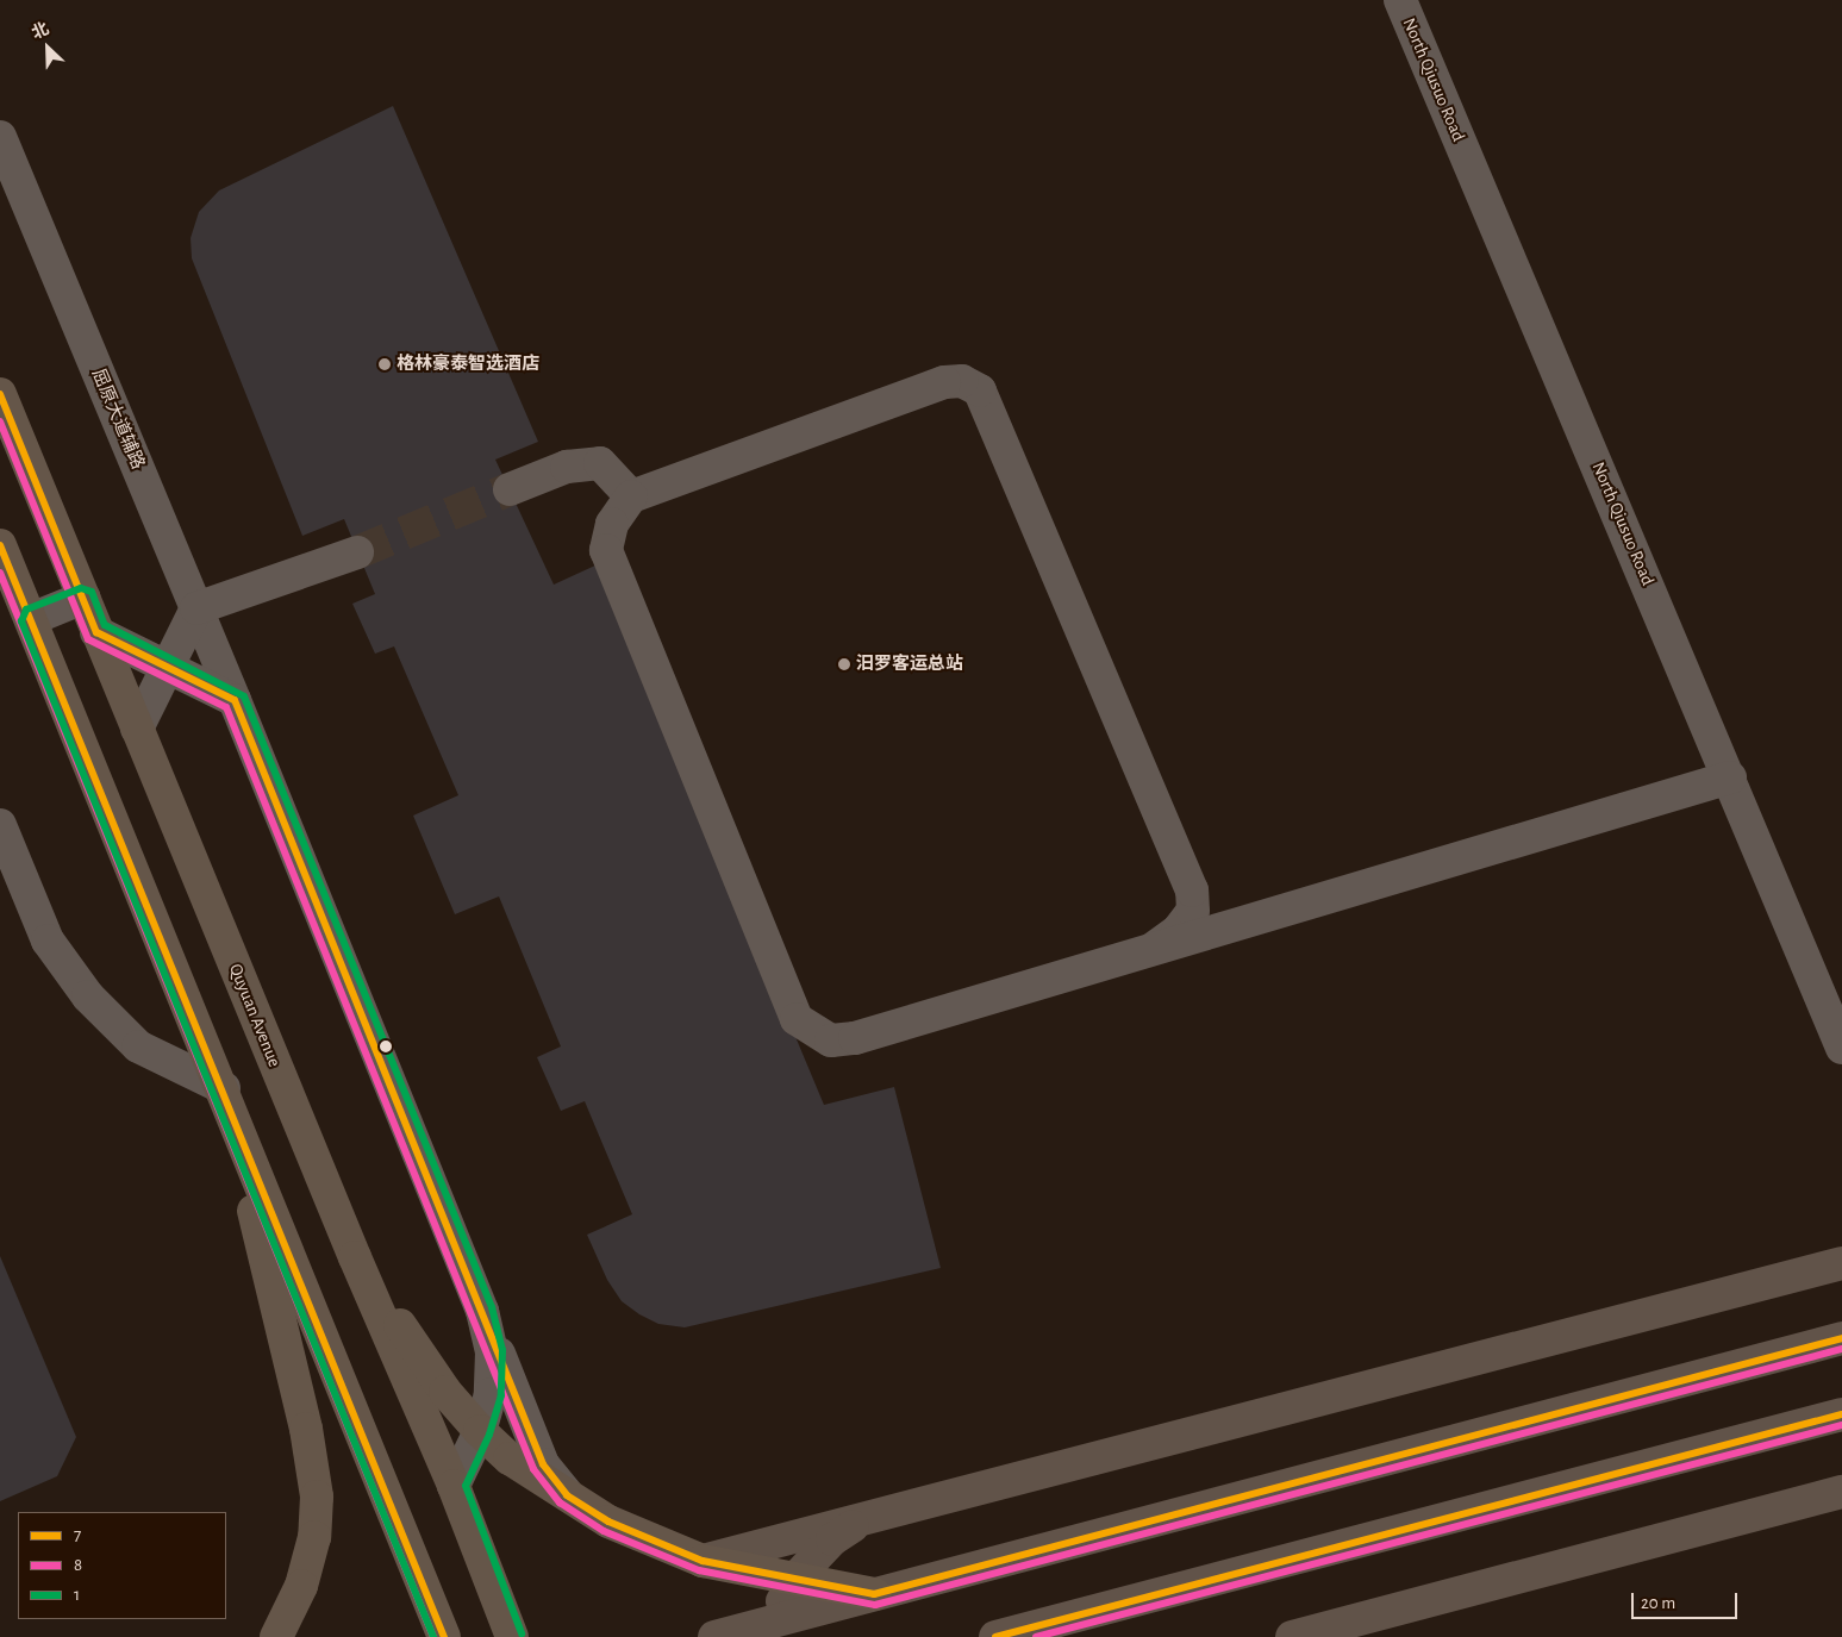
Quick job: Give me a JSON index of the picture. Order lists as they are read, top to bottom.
{
  "streets": {
    "highway": ["Quyuan Avenue"],
    "street": ["North Qiusuo Road", "屈原大道辅路"]
  },
  "places": ["格林豪泰智选酒店", "汨罗客运总站"],
  "lines": ["transit line 7", "transit line 8", "transit line 1"],
  "legend": ["7", "8", "1"],
  "scale_bar": "20 m",
  "north": "top left"
}
